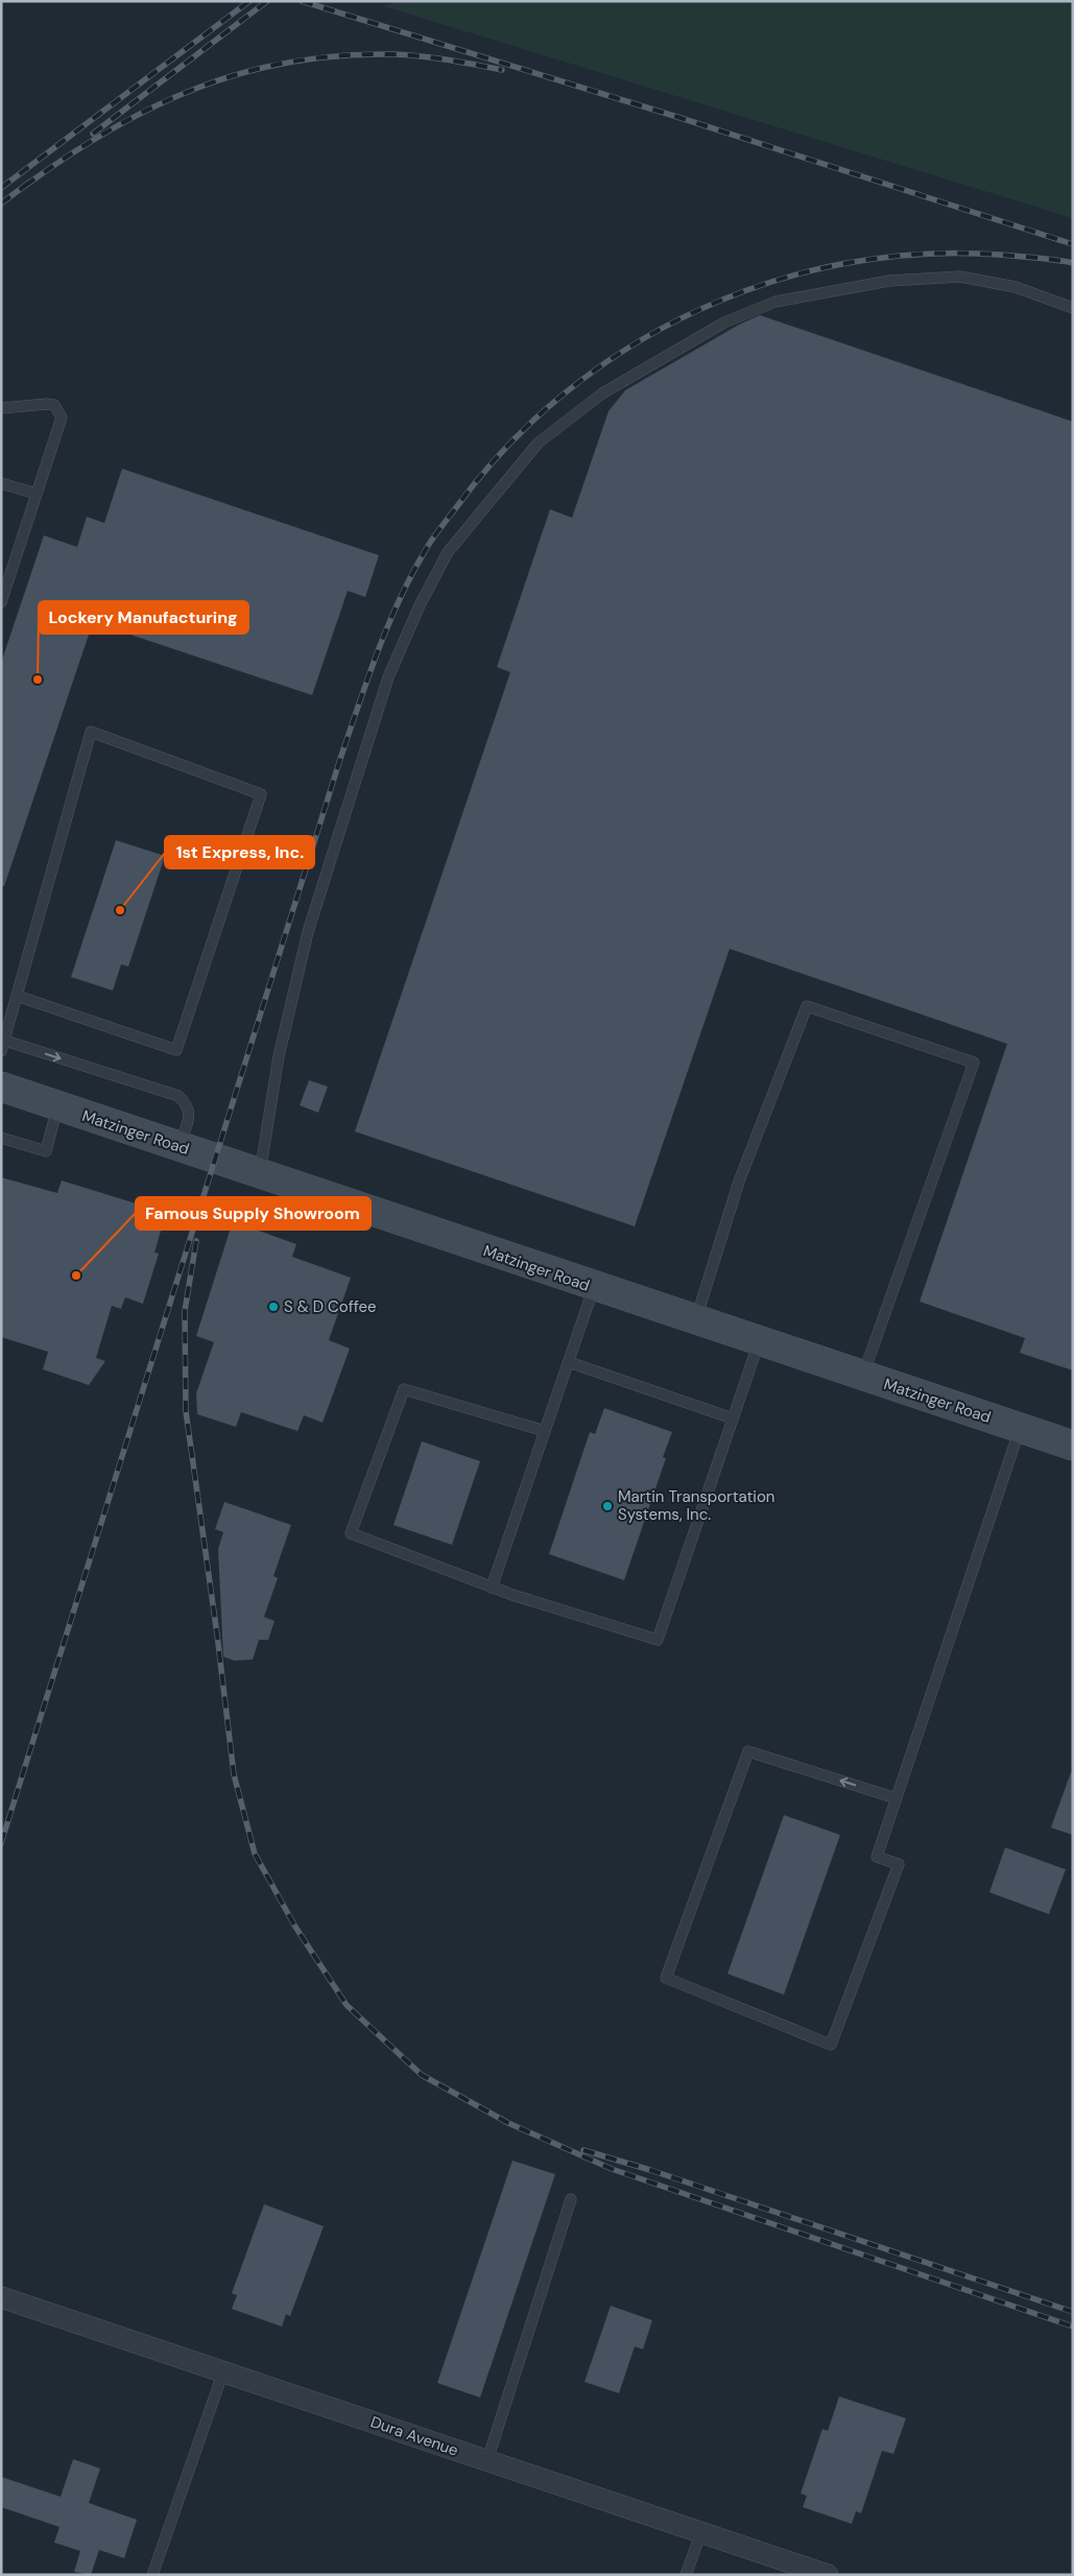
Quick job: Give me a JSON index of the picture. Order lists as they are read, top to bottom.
{
  "streets": {
    "street": ["Matzinger Road", "Dura Avenue"]
  },
  "places": [
    "Lockery Manufacturing",
    "1st Express, Inc.",
    "Famous Supply Showroom",
    "S & D Coffee",
    "Martin Transportation Systems, Inc."
  ]
}
